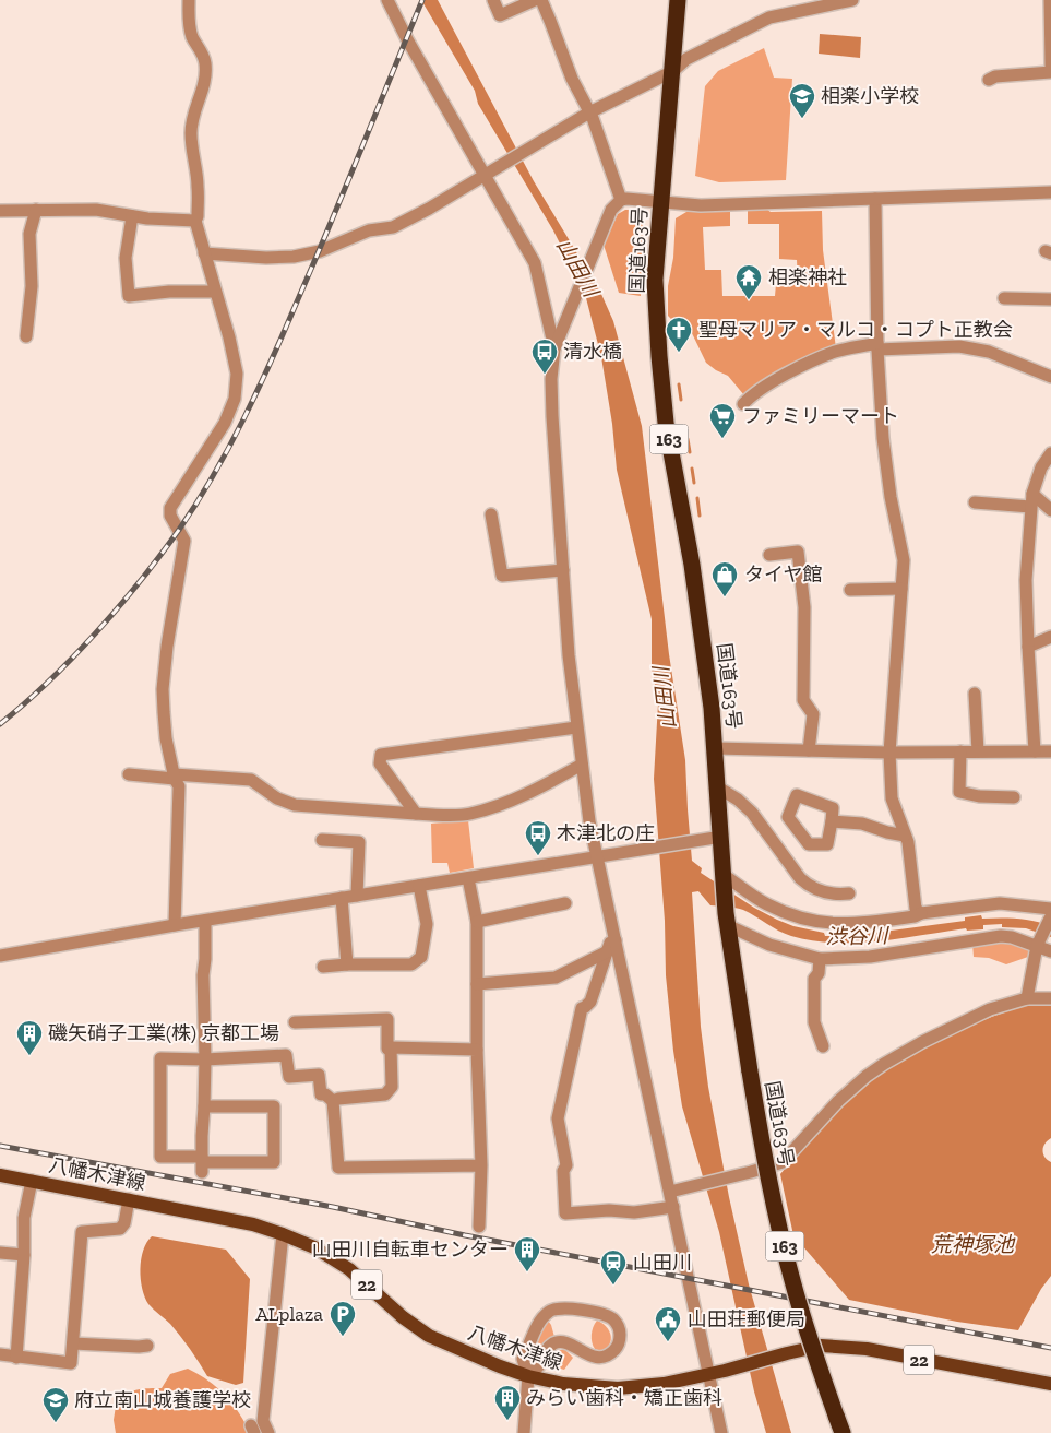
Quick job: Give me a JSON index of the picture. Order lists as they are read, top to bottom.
{
  "streets": {
    "highway": ["国道163号", "163"],
    "main road": ["八幡木津線", "22"]
  },
  "water": ["山田川", "渋谷川", "荒神塚池"],
  "places": {
    "school or university": ["相楽小学校", "府立南山城養護学校"],
    "temple": ["相楽神社"],
    "church": ["聖母マリア・マルコ・コプト正教会"],
    "bus stop": ["清水橋", "木津北の庄"],
    "supermarket": ["ファミリーマート"],
    "shop": ["タイヤ館"],
    "building": ["磯矢硝子工業(株) 京都工場", "山田川自転車センター", "みらい歯科・矯正歯科"],
    "station": ["山田川"],
    "parking": ["ALplaza"],
    "public building": ["山田荘郵便局"]
  }
}
